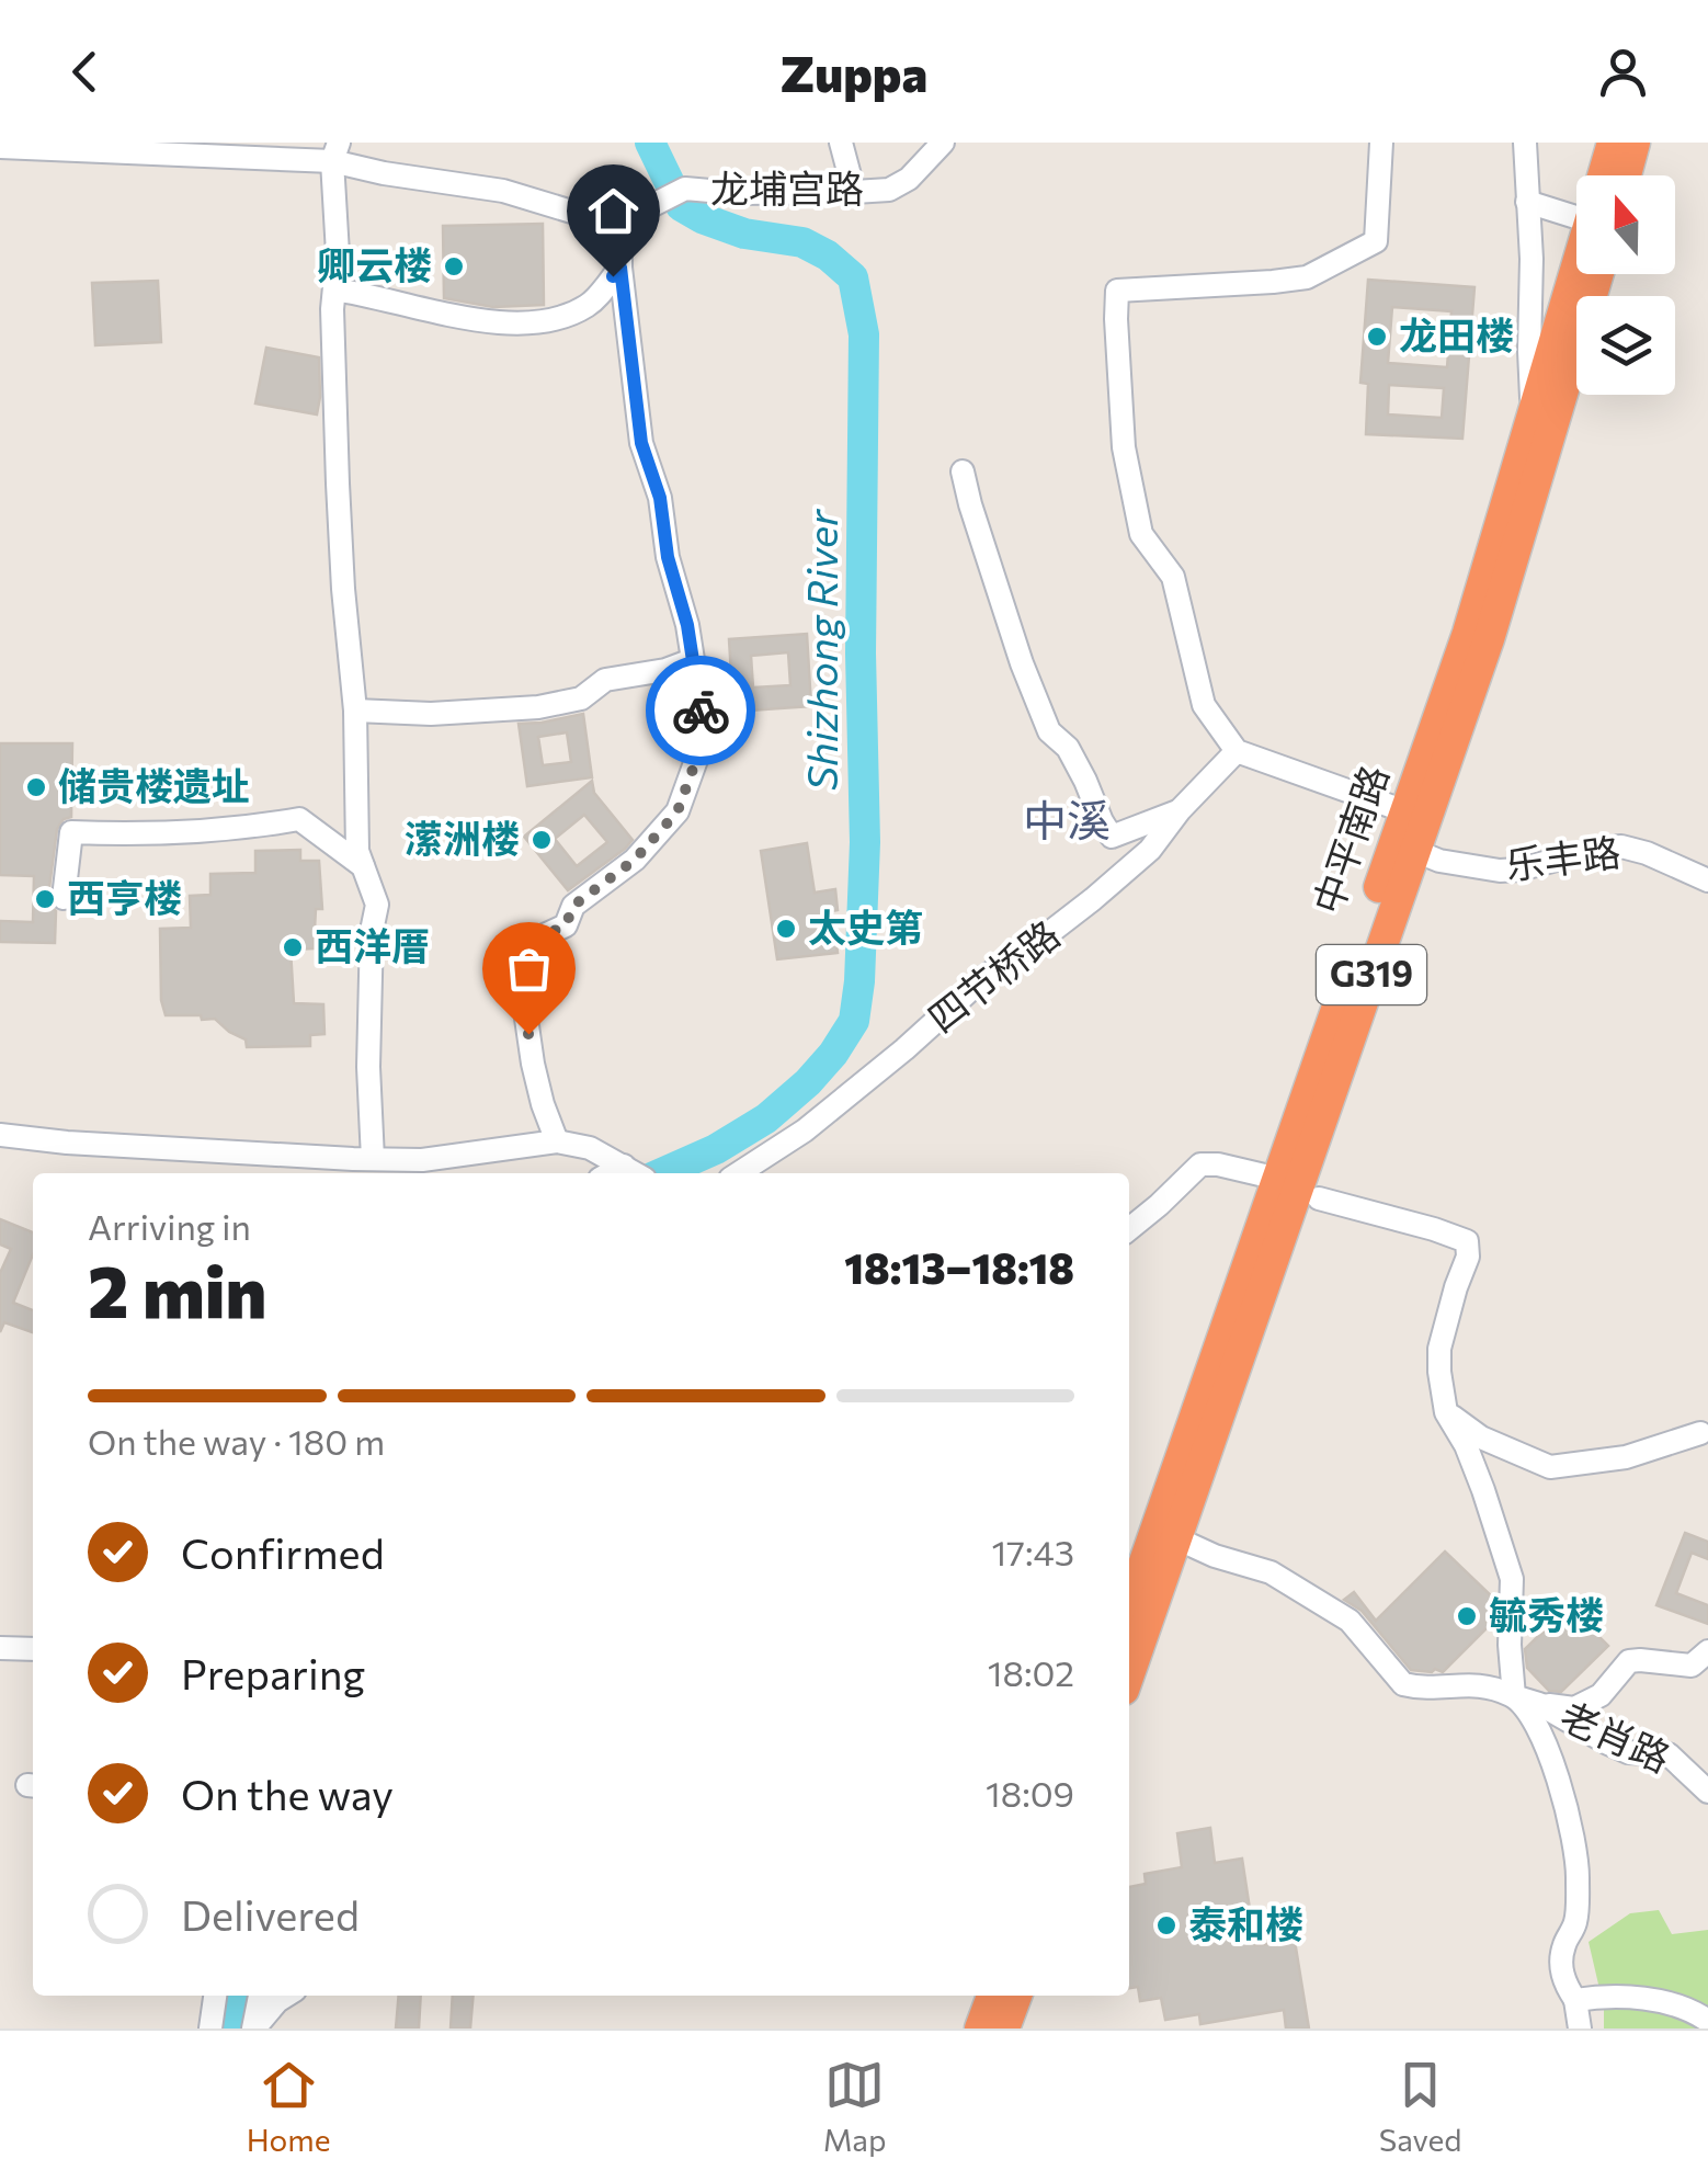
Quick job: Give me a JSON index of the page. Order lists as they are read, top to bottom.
{
  "streets": {
    "highway": ["中平南路", "G319"],
    "street": [
      "龙埔宫路",
      "乐丰路",
      "四节桥路",
      "老肖路"
    ]
  },
  "crossings": [
    ["乐丰路", "G319"],
    ["G319", "老肖路"]
  ],
  "districts": ["中溪"],
  "water": ["Shizhong River"],
  "places": [
    "卿云楼",
    "龙田楼",
    "储贵楼遗址",
    "潆洲楼",
    "西亨楼",
    "太史第",
    "西洋厝",
    "毓秀楼",
    "泰和楼"
  ],
  "north": "top",
  "page": {
    "header": "Zuppa",
    "heading": ["2 min", "Arriving in", "18:13–18:18"],
    "bar": "On the way · 180 m",
    "list": [
      ["Confirmed", "17:43"],
      ["Preparing", "18:02"],
      ["On the way", "18:09"],
      "Delivered"
    ],
    "tabs": ["Home", "Map", "Saved"]
  }
}
